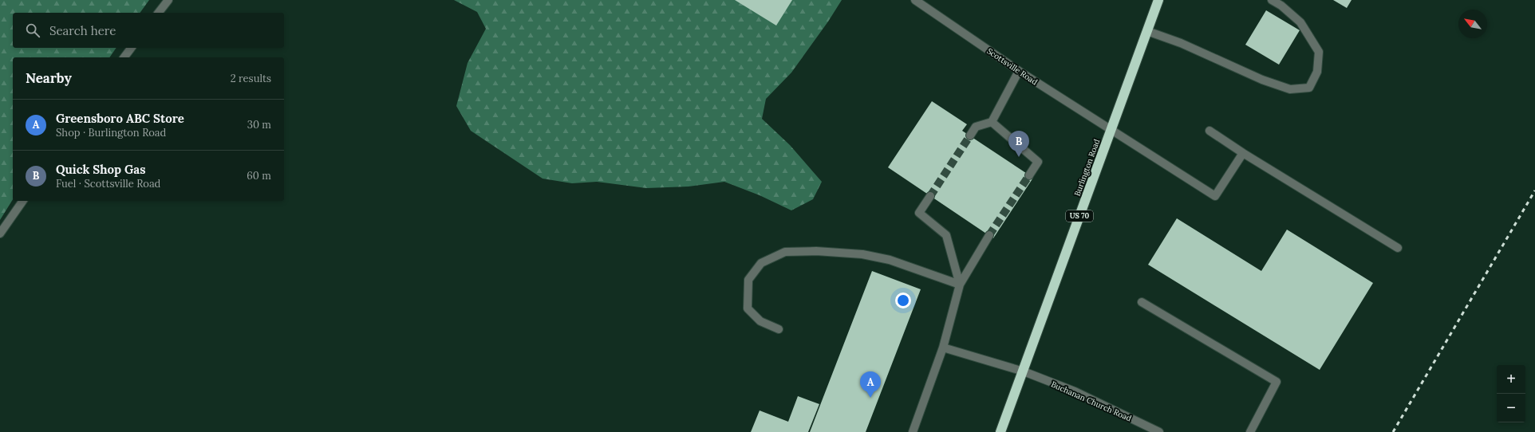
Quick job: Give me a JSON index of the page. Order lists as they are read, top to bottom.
{
  "streets": {
    "highway": ["Burlington Road", "US 70"],
    "street": ["Scottsville Road", "Buchanan Church Road"]
  },
  "crossings": [
    ["Scottsville Road", "Burlington Road"],
    ["Burlington Road", "Buchanan Church Road"]
  ],
  "north": "top left",
  "page": {
    "search": "Search here",
    "heading": ["Nearby", "2 results"],
    "list": [
      {
        "mark": "A",
        "name": "Greensboro ABC Store",
        "note": "Shop · Burlington Road",
        "value": "30 m"
      },
      {
        "mark": "B",
        "name": "Quick Shop Gas",
        "note": "Fuel · Scottsville Road",
        "value": "60 m"
      }
    ],
    "pins": ["B", "A"],
    "map_buttons": ["+", "−"]
  }
}
